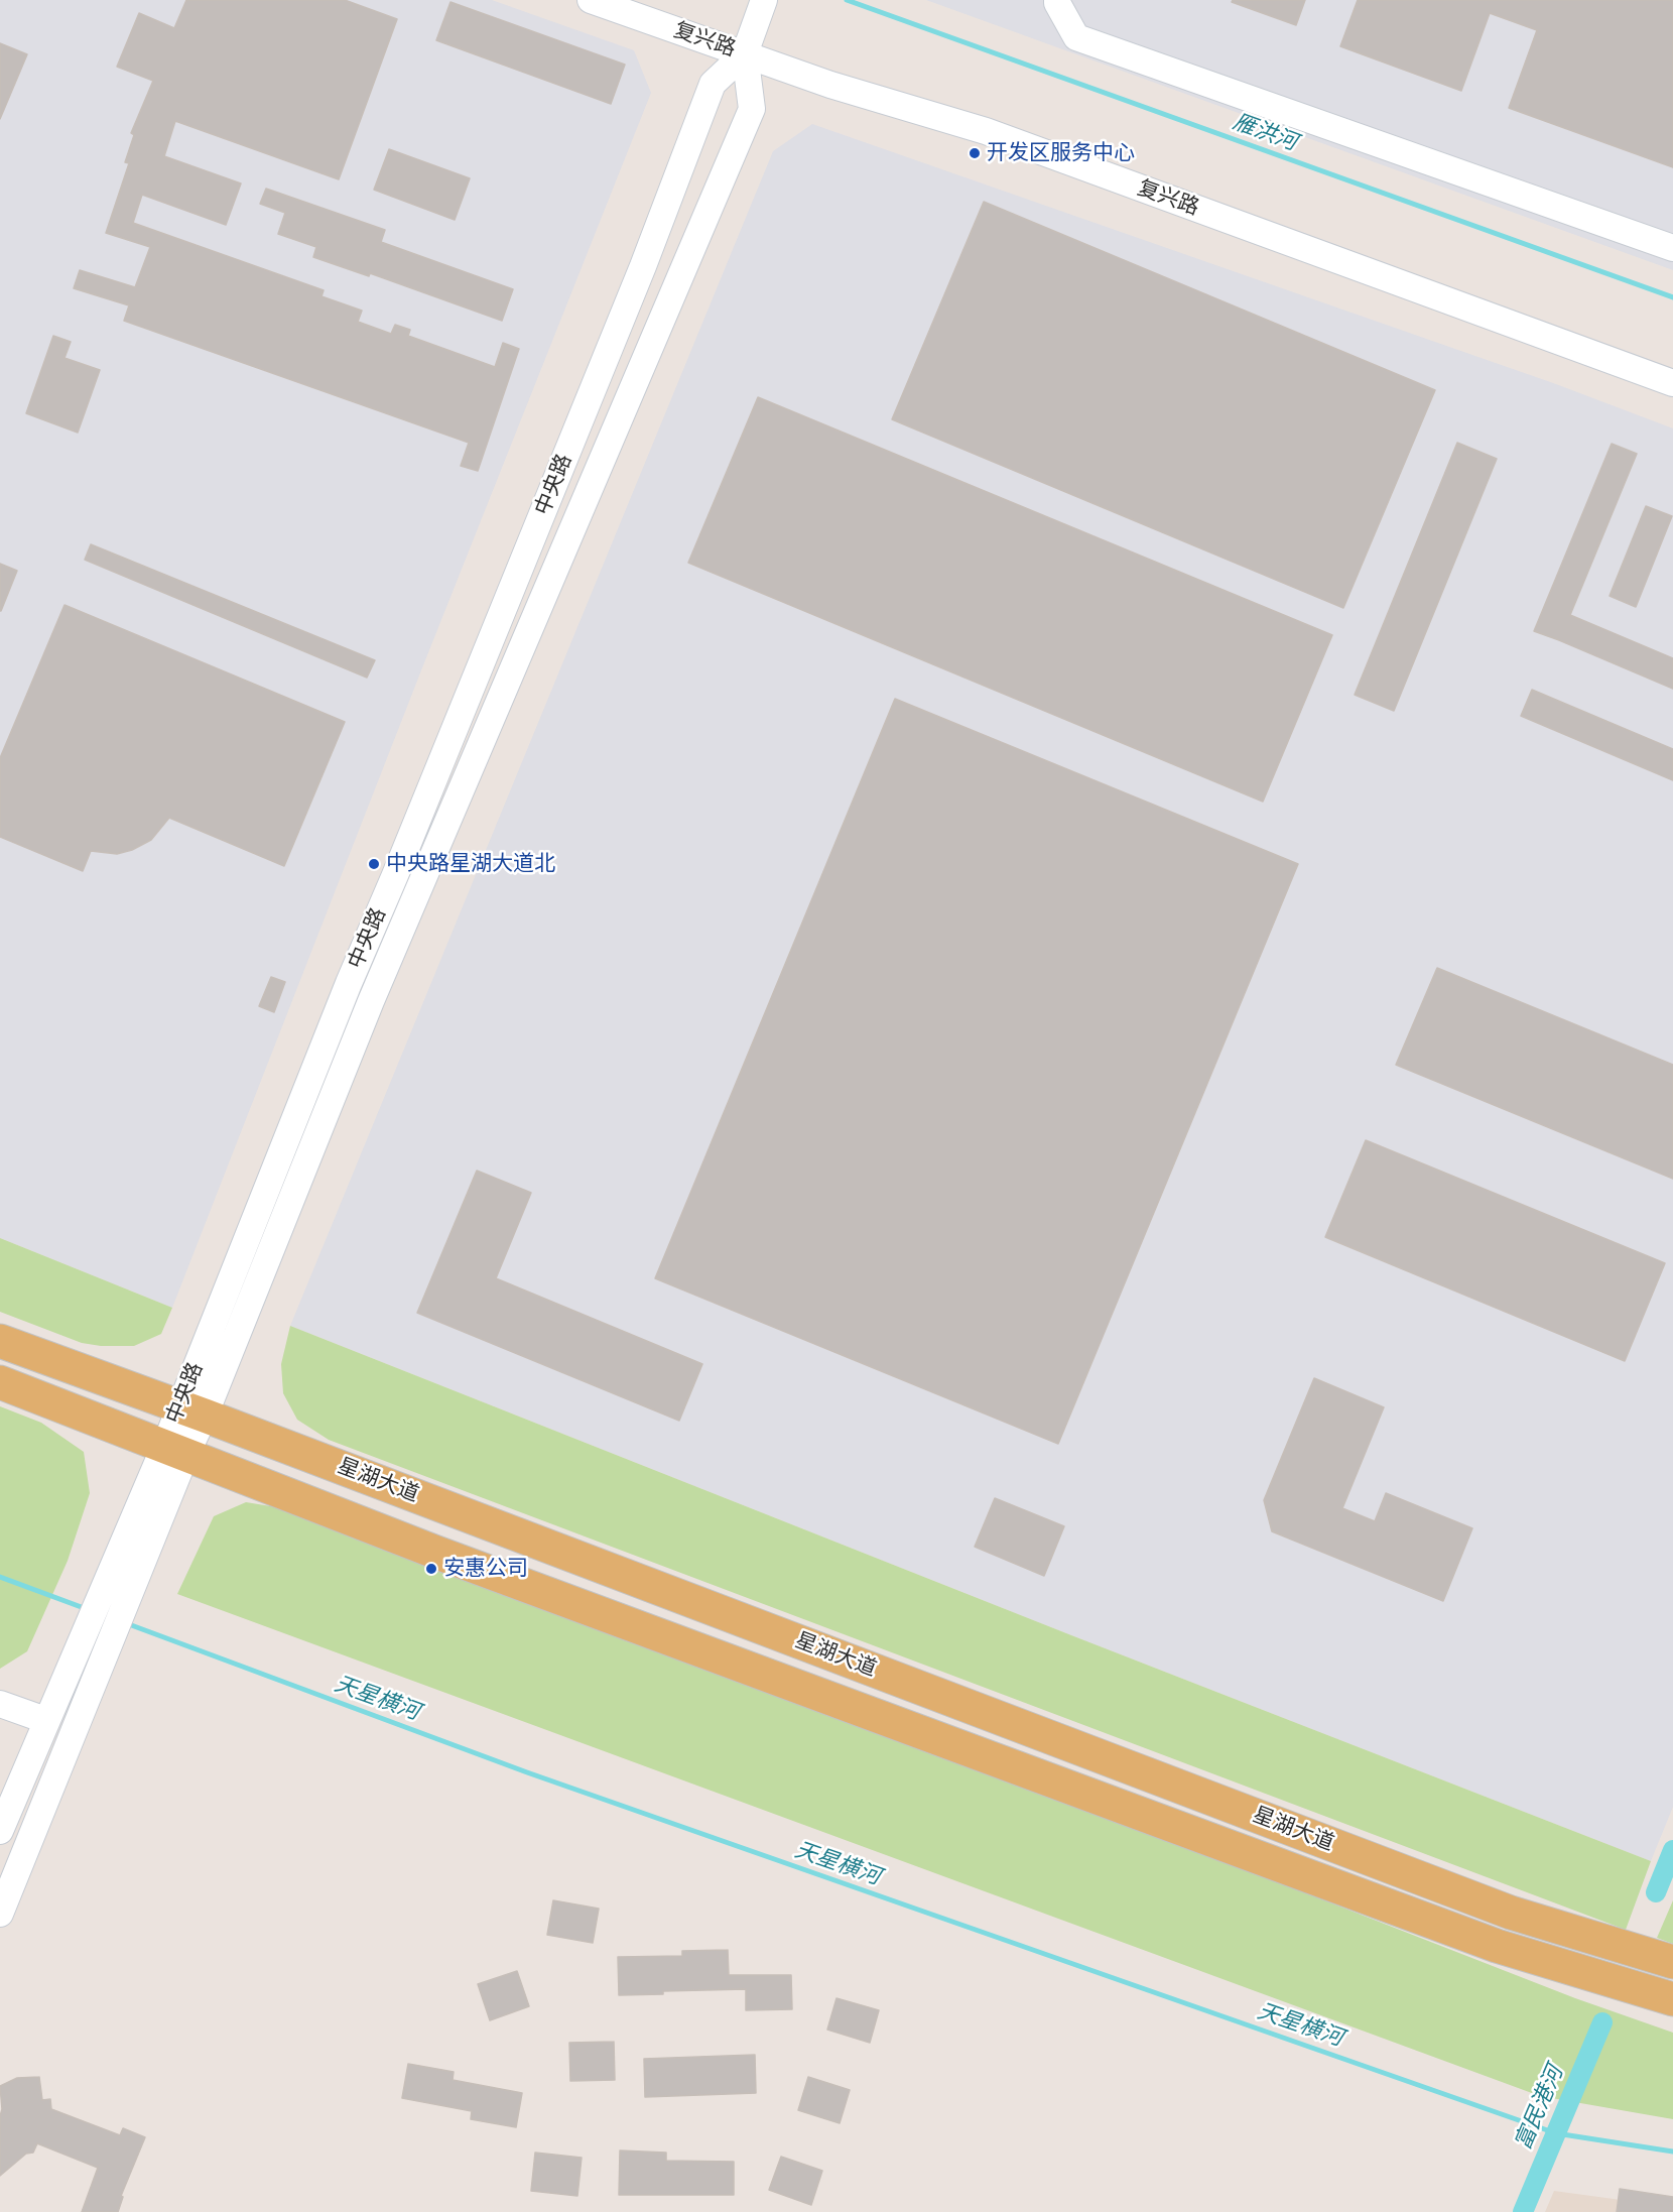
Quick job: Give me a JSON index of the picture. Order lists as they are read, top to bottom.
{
  "streets": {
    "main road": ["星湖大道"],
    "street": ["复兴路", "中央路"]
  },
  "crossings": [
    ["复兴路", "中央路"],
    ["中央路", "星湖大道"]
  ],
  "water": ["雁洪河", "天星横河", "富民港河"],
  "places": ["开发区服务中心", "中央路星湖大道北", "安惠公司"]
}
